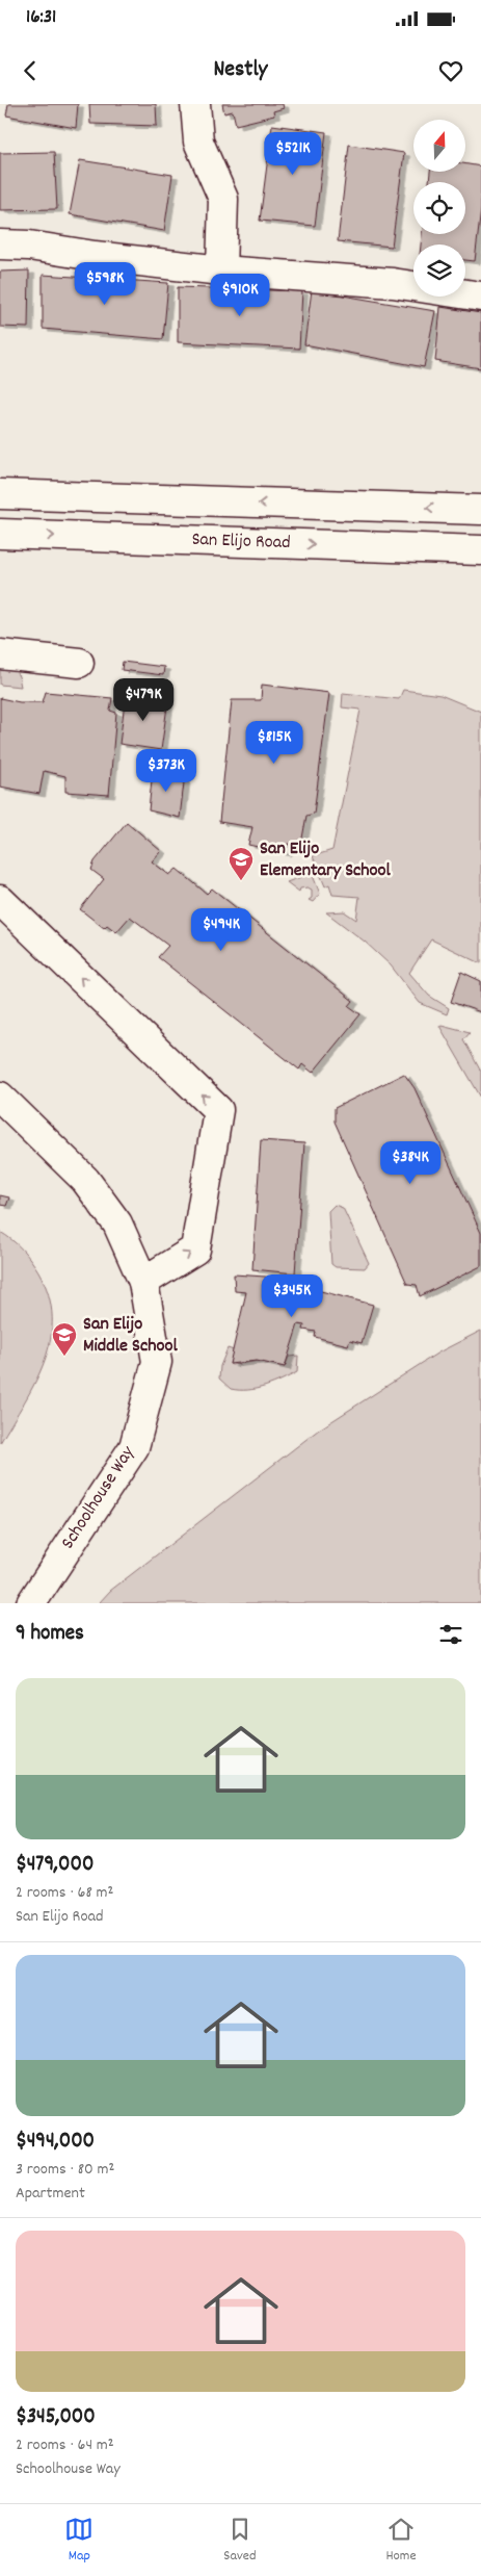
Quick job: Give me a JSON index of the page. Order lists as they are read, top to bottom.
{
  "streets": {
    "street": ["San Elijo Road", "Schoolhouse Way"]
  },
  "places": {
    "school or university": ["San Elijo Elementary School", "San Elijo Middle School"]
  },
  "north": "top",
  "page": {
    "status": "16:31",
    "header": "Nestly",
    "price": [
      "$521K",
      "$598K",
      "$910K",
      "$479K",
      "$815K",
      "$373K",
      "$494K",
      "$384K",
      "$345K"
    ],
    "heading": "9 homes",
    "list": [
      {
        "name": "$479,000",
        "note": "2 rooms · 68 m² · San Elijo Road"
      },
      {
        "name": "$494,000",
        "note": "3 rooms · 80 m² · Apartment"
      },
      {
        "name": "$345,000",
        "note": "2 rooms · 64 m² · Schoolhouse Way"
      }
    ],
    "tabs": ["Map", "Saved", "Home"]
  }
}
